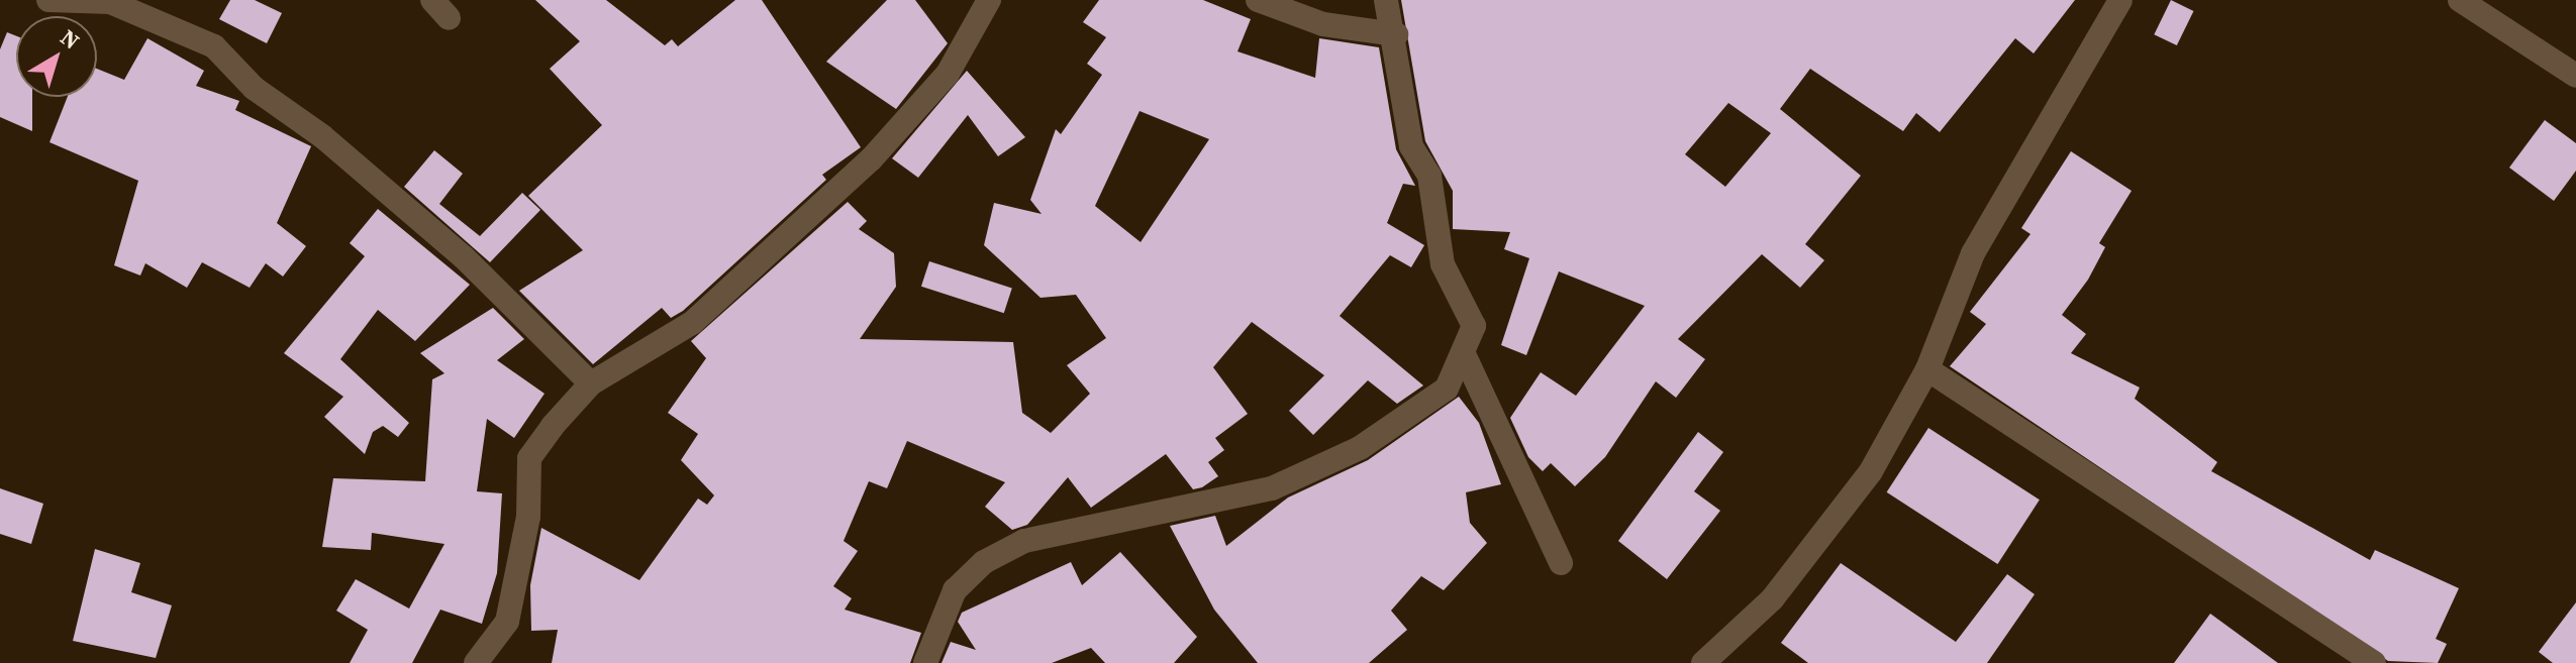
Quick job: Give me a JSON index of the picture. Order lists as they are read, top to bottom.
{
  "north": "top right"
}
